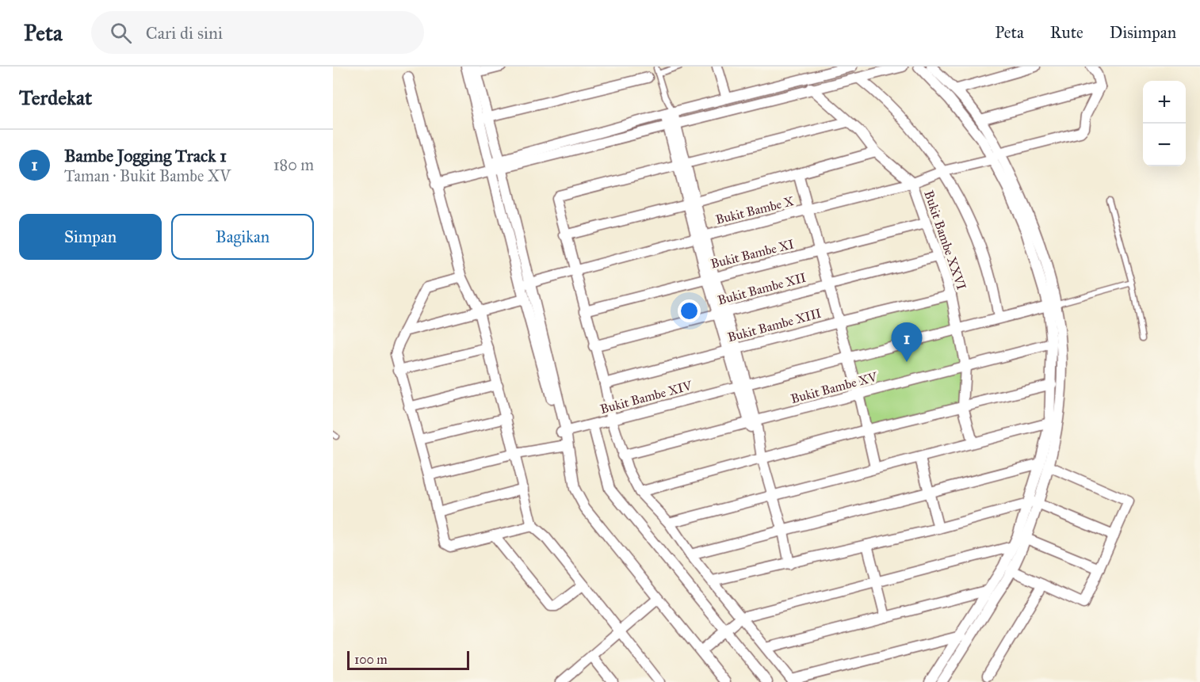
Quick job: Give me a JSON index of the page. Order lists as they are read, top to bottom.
{
  "streets": {
    "street": [
      "Bukit Bambe X",
      "Bukit Bambe XXVI",
      "Bukit Bambe XI",
      "Bukit Bambe XII",
      "Bukit Bambe XIII",
      "Bukit Bambe XV",
      "Bukit Bambe XIV"
    ]
  },
  "crossings": [
    ["Bukit Bambe X", "Bukit Bambe XXVI"],
    ["Bukit Bambe XXVI", "Bukit Bambe XI"],
    ["Bukit Bambe XXVI", "Bukit Bambe XII"],
    ["Bukit Bambe XXVI", "Bukit Bambe XIII"],
    ["Bukit Bambe XXVI", "Bukit Bambe XV"],
    ["Bukit Bambe XXVI", "Bukit Bambe XIV"]
  ],
  "scale_bar": "100 m",
  "page": {
    "header": "Peta",
    "search": "Cari di sini",
    "nav": ["Peta", "Rute", "Disimpan"],
    "heading": "Terdekat",
    "map_buttons": ["+", "−"],
    "list": [
      {
        "mark": "1",
        "name": "Bambe Jogging Track 1",
        "note": "Taman · Bukit Bambe XV",
        "value": "180 m"
      }
    ],
    "buttons": ["Simpan", "Bagikan"],
    "pins": "1",
    "scale": "100 m"
  }
}
